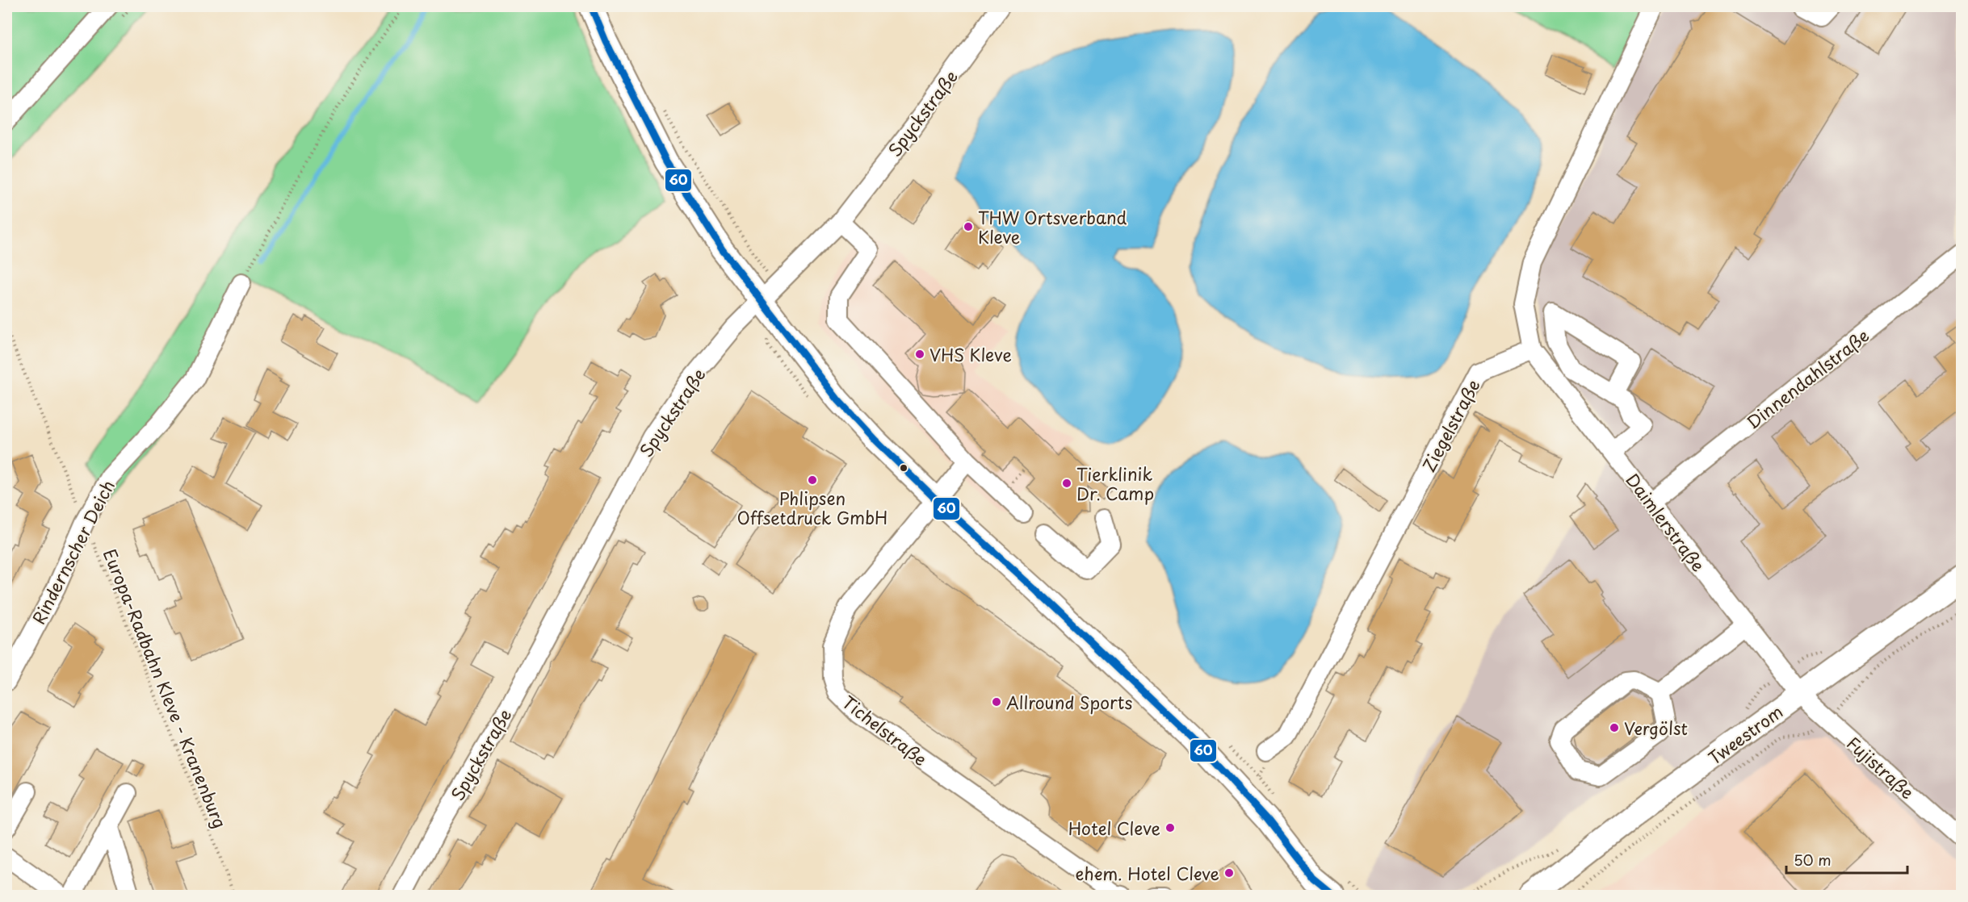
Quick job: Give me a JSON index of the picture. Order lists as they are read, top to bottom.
{
  "streets": {
    "main road": ["Tweestrom"],
    "street": [
      "Spyckstraße",
      "Dinnendahlstraße",
      "Ziegelstraße",
      "Daimlerstraße",
      "Rindernscher Deich",
      "Tichelstraße",
      "Fujistraße"
    ],
    "path": ["Europa-Radbahn Kleve - Kranenburg"]
  },
  "crossings": [
    ["Dinnendahlstraße", "Daimlerstraße"],
    ["Ziegelstraße", "Daimlerstraße"],
    ["Daimlerstraße", "Tweestrom"],
    ["Daimlerstraße", "Fujistraße"],
    ["Rindernscher Deich", "Europa-Radbahn Kleve - Kranenburg"],
    ["Tweestrom", "Fujistraße"]
  ],
  "places": [
    "THW Ortsverband Kleve",
    "VHS Kleve",
    "Phlipsen Offsetdruck GmbH",
    "Tierklinik Dr. Camp",
    "Allround Sports",
    "Vergölst",
    "Hotel Cleve",
    "ehem. Hotel Cleve"
  ],
  "lines": ["transit line 60"],
  "scale_bar": "50 m"
}
